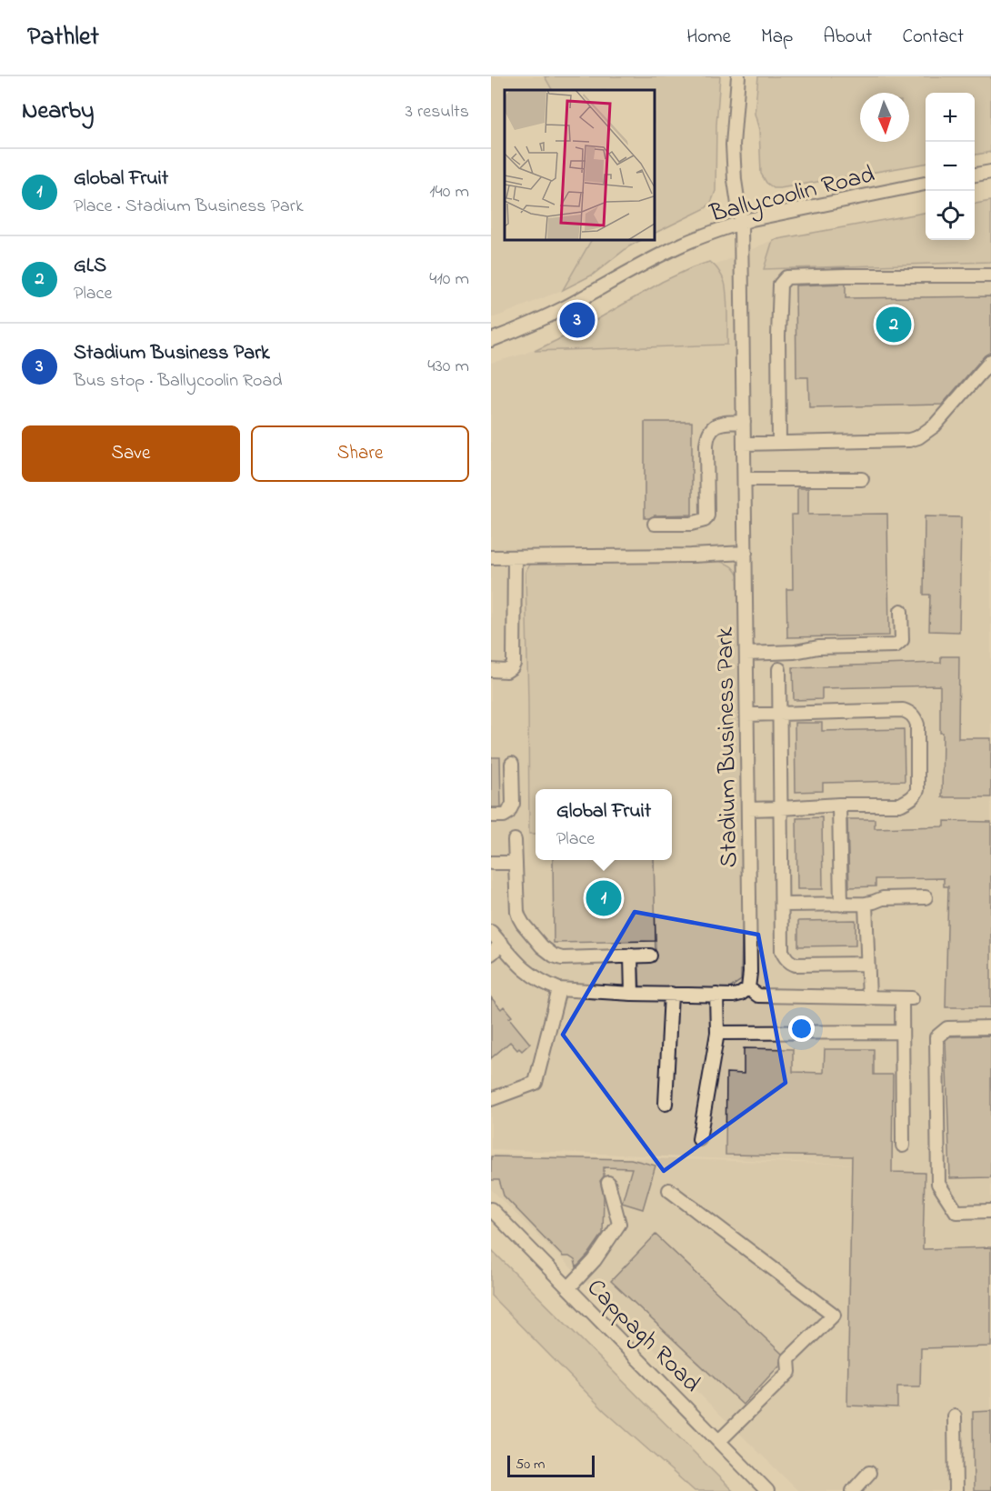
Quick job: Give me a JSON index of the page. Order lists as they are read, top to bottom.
{
  "streets": {
    "street": ["Ballycoolin Road", "Stadium Business Park", "Cappagh Road"]
  },
  "crossings": [
    ["Ballycoolin Road", "Stadium Business Park"]
  ],
  "scale_bar": "50 m",
  "north": "bottom",
  "page": {
    "header": "Pathlet",
    "nav": [
      "Home",
      "Map",
      "About",
      "Contact"
    ],
    "heading": ["Nearby", "3 results"],
    "map_buttons": ["+", "−"],
    "list": [
      {
        "mark": "1",
        "name": "Global Fruit",
        "note": "Place · Stadium Business Park",
        "value": "140 m"
      },
      {
        "mark": "2",
        "name": "GLS",
        "note": "Place",
        "value": "410 m"
      },
      {
        "mark": "3",
        "name": "Stadium Business Park",
        "note": "Bus stop · Ballycoolin Road",
        "value": "430 m"
      }
    ],
    "pins": ["3", "2", "1"],
    "buttons": ["Save", "Share"],
    "popup": ["Global Fruit", "Place"],
    "scale": "50 m"
  }
}
